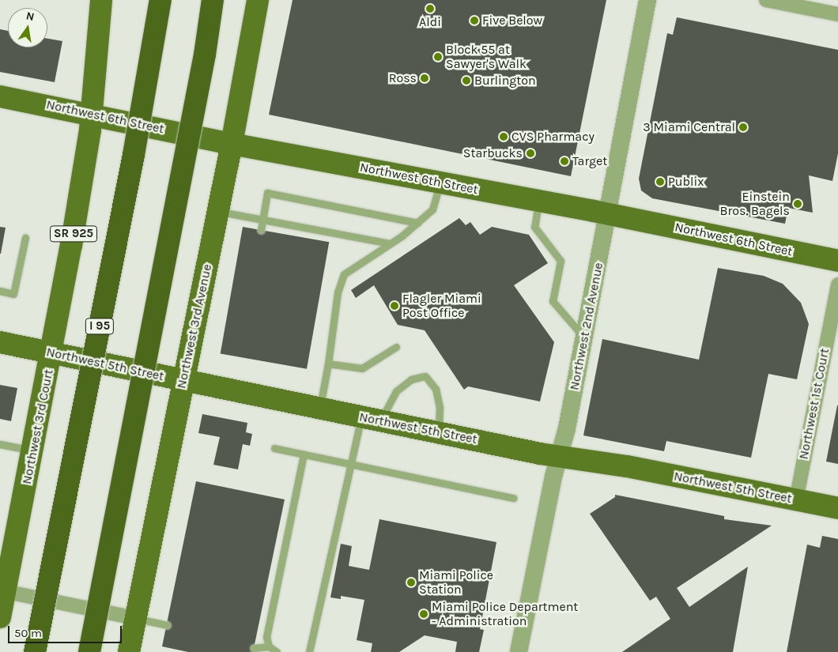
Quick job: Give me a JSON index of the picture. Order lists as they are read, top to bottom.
{
  "streets": {
    "highway": ["I 95"],
    "main road": [
      "Northwest 6th Street",
      "SR 925",
      "Northwest 3rd Avenue",
      "Northwest 5th Street",
      "Northwest 3rd Court"
    ],
    "street": ["Northwest 2nd Avenue", "Northwest 1st Court"]
  },
  "crossings": [
    ["Northwest 6th Street", "Northwest 3rd Avenue"],
    ["Northwest 6th Street", "Northwest 2nd Avenue"],
    ["Northwest 6th Street", "Northwest 3rd Court"],
    ["Northwest 3rd Avenue", "Northwest 5th Street"],
    ["Northwest 2nd Avenue", "Northwest 5th Street"],
    ["Northwest 5th Street", "Northwest 1st Court"],
    ["Northwest 5th Street", "Northwest 3rd Court"]
  ],
  "places": [
    "Aldi",
    "Five Below",
    "Block 55 at Sawyer's Walk",
    "Ross",
    "Burlington",
    "3 Miami Central",
    "CVS Pharmacy",
    "Starbucks",
    "Target",
    "Publix",
    "Einstein Bros. Bagels",
    "Flagler Miami Post Office",
    "Miami Police Station",
    "Miami Police Department - Administration"
  ],
  "scale_bar": "50 m",
  "north": "top"
}
